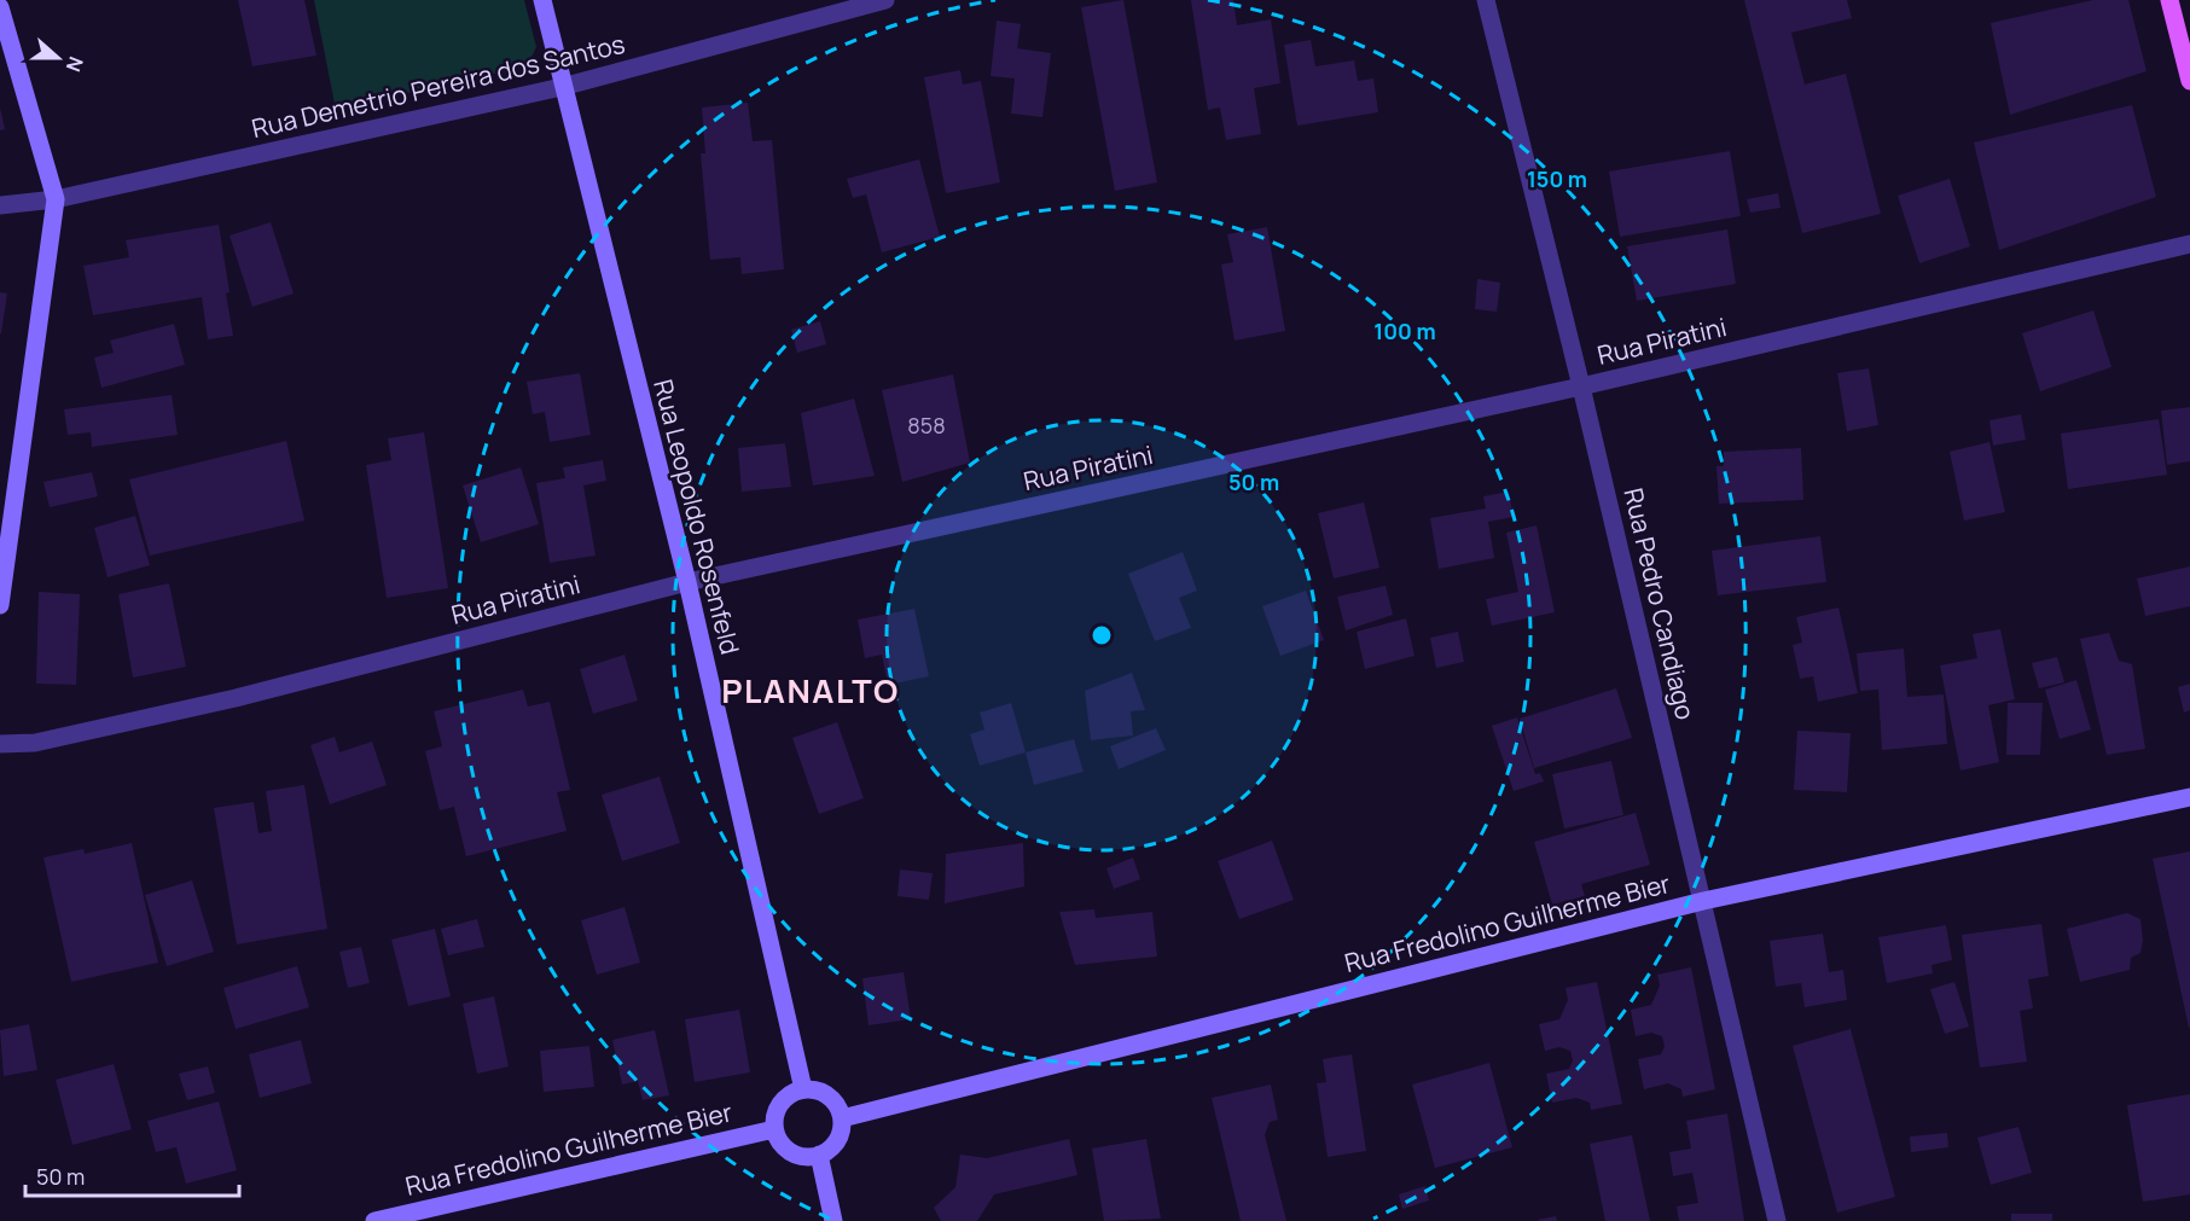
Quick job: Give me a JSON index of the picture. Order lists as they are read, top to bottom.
{
  "streets": {
    "street": [
      "Rua Demetrio Pereira dos Santos",
      "Rua Piratini",
      "Rua Leopoldo Rosenfeld",
      "Rua Pedro Candiago",
      "Rua Fredolino Guilherme Bier"
    ]
  },
  "crossings": [
    ["Rua Demetrio Pereira dos Santos", "Rua Leopoldo Rosenfeld"],
    ["Rua Piratini", "Rua Leopoldo Rosenfeld"],
    ["Rua Piratini", "Rua Pedro Candiago"],
    ["Rua Leopoldo Rosenfeld", "Rua Fredolino Guilherme Bier"],
    ["Rua Pedro Candiago", "Rua Fredolino Guilherme Bier"]
  ],
  "districts": ["PLANALTO"],
  "house_numbers": ["858"],
  "scale_bar": "50 m",
  "north": "right",
  "rings": ["150 m", "100 m", "50 m"]
}
